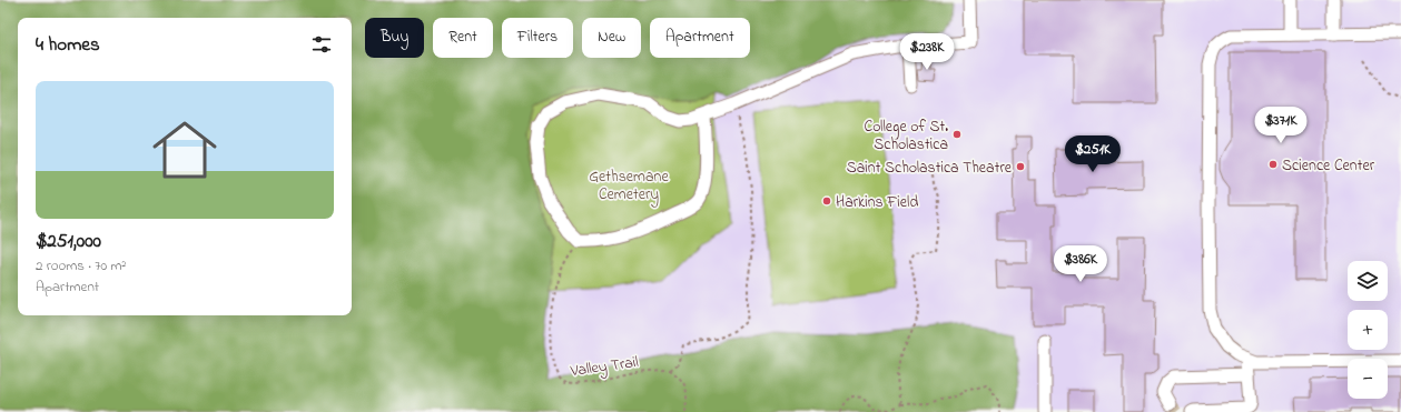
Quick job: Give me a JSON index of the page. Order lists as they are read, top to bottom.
{
  "streets": {
    "path": ["Valley Trail"]
  },
  "parks": ["Gethsemane Cemetery"],
  "places": [
    "College of St. Scholastica",
    "Science Center",
    "Saint Scholastica Theatre",
    "Harkins Field"
  ],
  "page": {
    "chip": [
      "Buy",
      "Rent",
      "Filters",
      "New",
      "Apartment"
    ],
    "heading": "4 homes",
    "price": [
      "$238K",
      "$371K",
      "$251K",
      "$386K"
    ],
    "list": [
      {
        "name": "$251,000",
        "note": "2 rooms · 70 m² · Apartment"
      }
    ],
    "map_buttons": ["+", "−"]
  }
}
